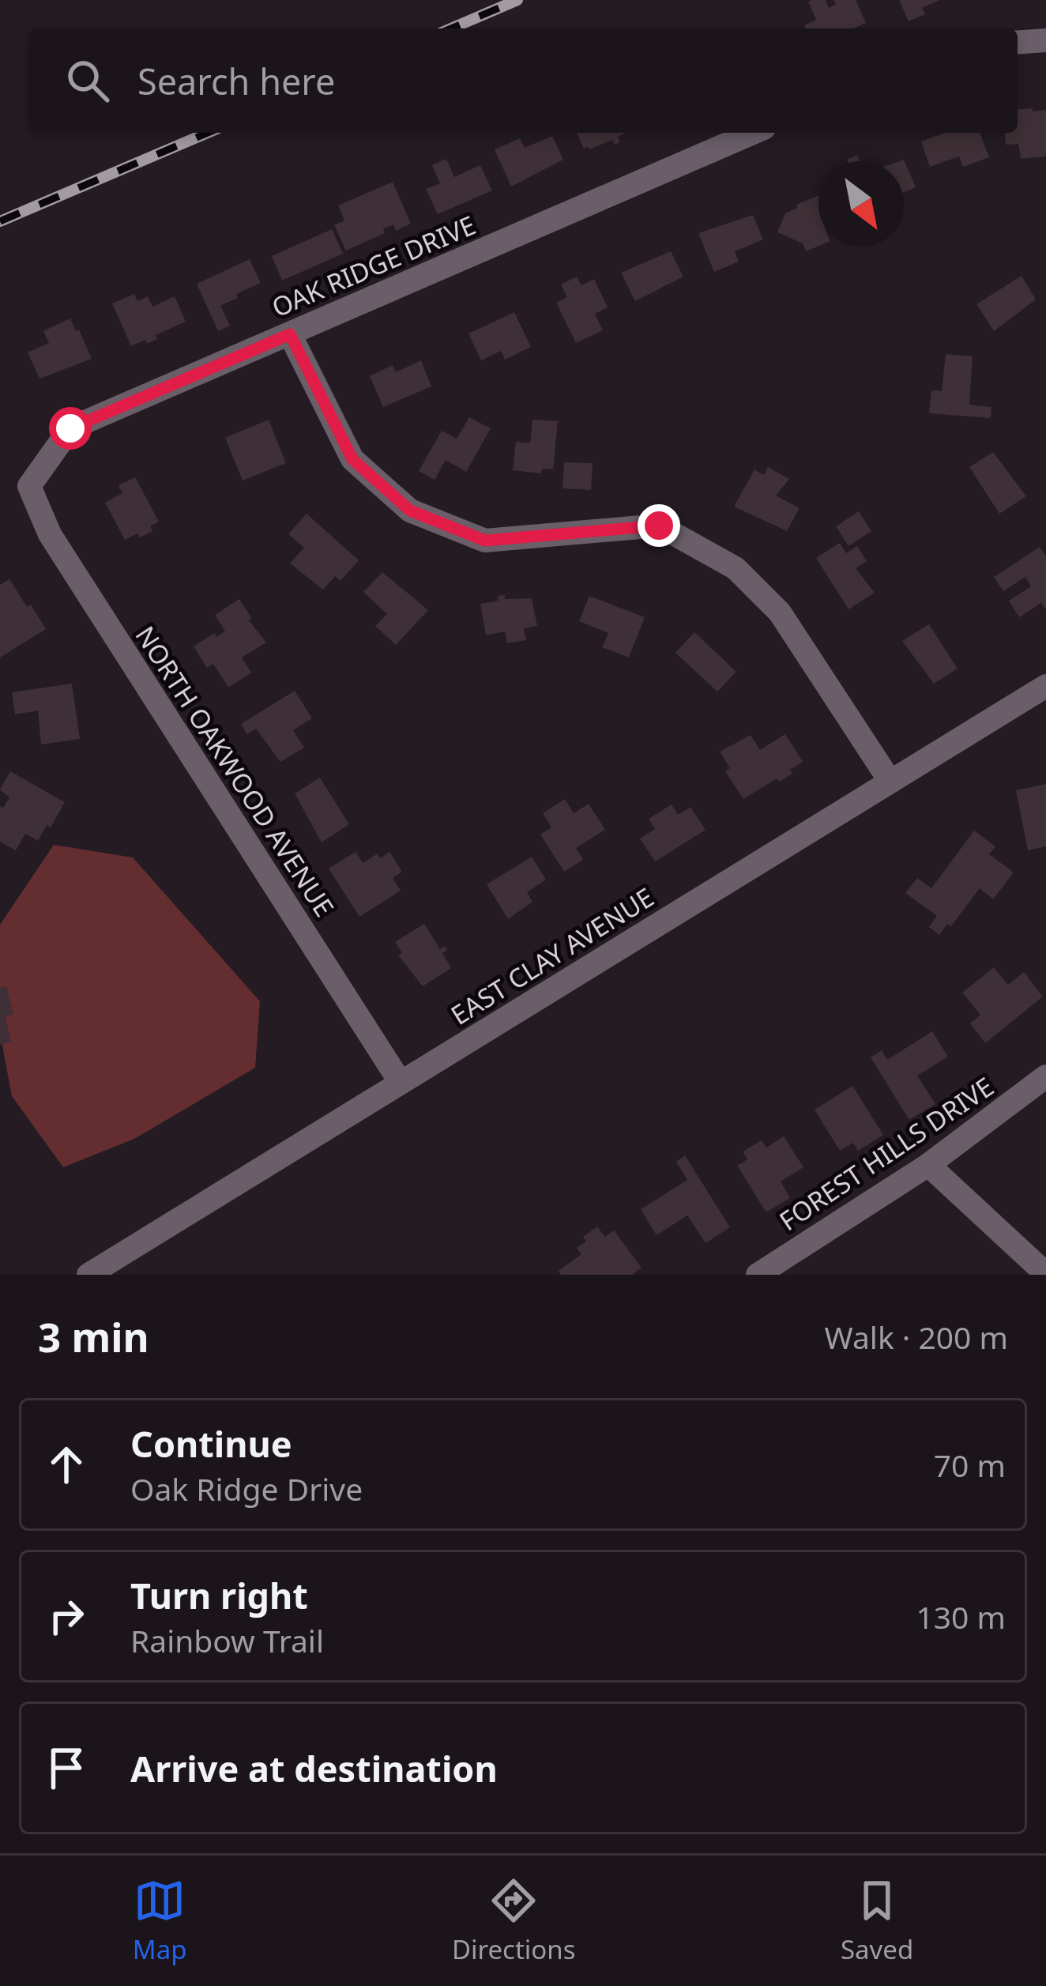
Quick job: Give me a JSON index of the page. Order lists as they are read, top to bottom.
{
  "streets": {
    "street": [
      "OAK RIDGE DRIVE",
      "NORTH OAKWOOD AVENUE",
      "EAST CLAY AVENUE",
      "FOREST HILLS DRIVE"
    ]
  },
  "crossings": [
    ["OAK RIDGE DRIVE", "NORTH OAKWOOD AVENUE"],
    ["NORTH OAKWOOD AVENUE", "EAST CLAY AVENUE"]
  ],
  "north": "bottom right",
  "page": {
    "search": "Search here",
    "heading": ["3 min", "Walk · 200 m"],
    "list": [
      ["Continue", "Oak Ridge Drive", "70 m"],
      ["Turn right", "Rainbow Trail", "130 m"],
      "Arrive at destination"
    ],
    "nav": ["Map", "Directions", "Saved"]
  }
}
